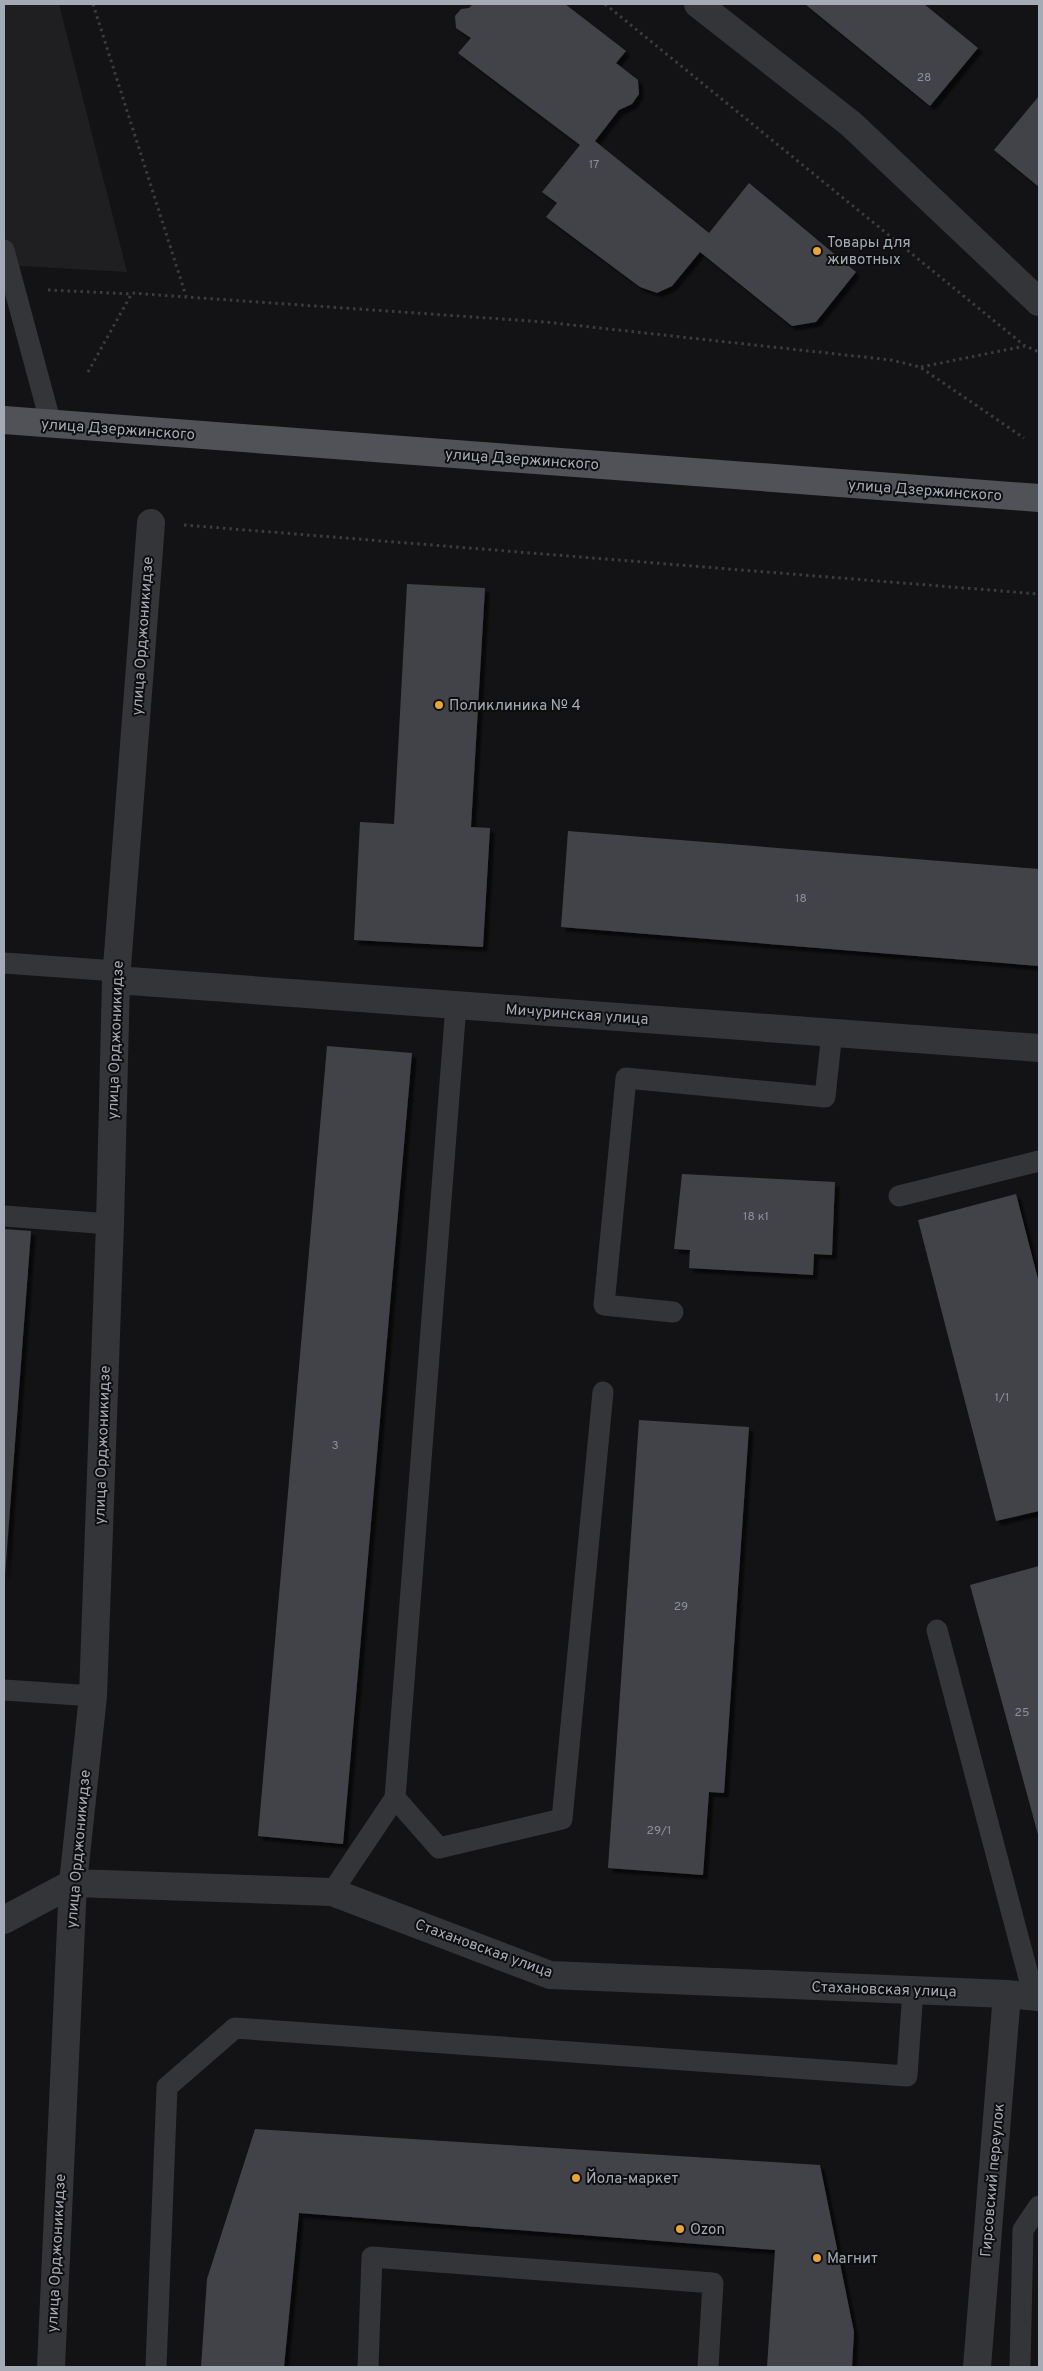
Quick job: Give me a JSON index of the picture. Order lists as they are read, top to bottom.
{
  "streets": {
    "main road": ["улица Дзержинского"],
    "street": [
      "улица Орджоникидзе",
      "Мичуринская улица",
      "Стахановская улица",
      "Гирсовский переулок"
    ]
  },
  "crossings": [
    ["улица Орджоникидзе", "Мичуринская улица"],
    ["улица Орджоникидзе", "Стахановская улица"],
    ["Стахановская улица", "Гирсовский переулок"]
  ],
  "places": [
    "Товары для животных",
    "Поликлиника № 4",
    "Йола-маркет",
    "Ozon",
    "Магнит"
  ],
  "house_numbers": [
    "28",
    "17",
    "18",
    "18 к1",
    "1/1",
    "3",
    "29",
    "25",
    "29/1"
  ]
}
